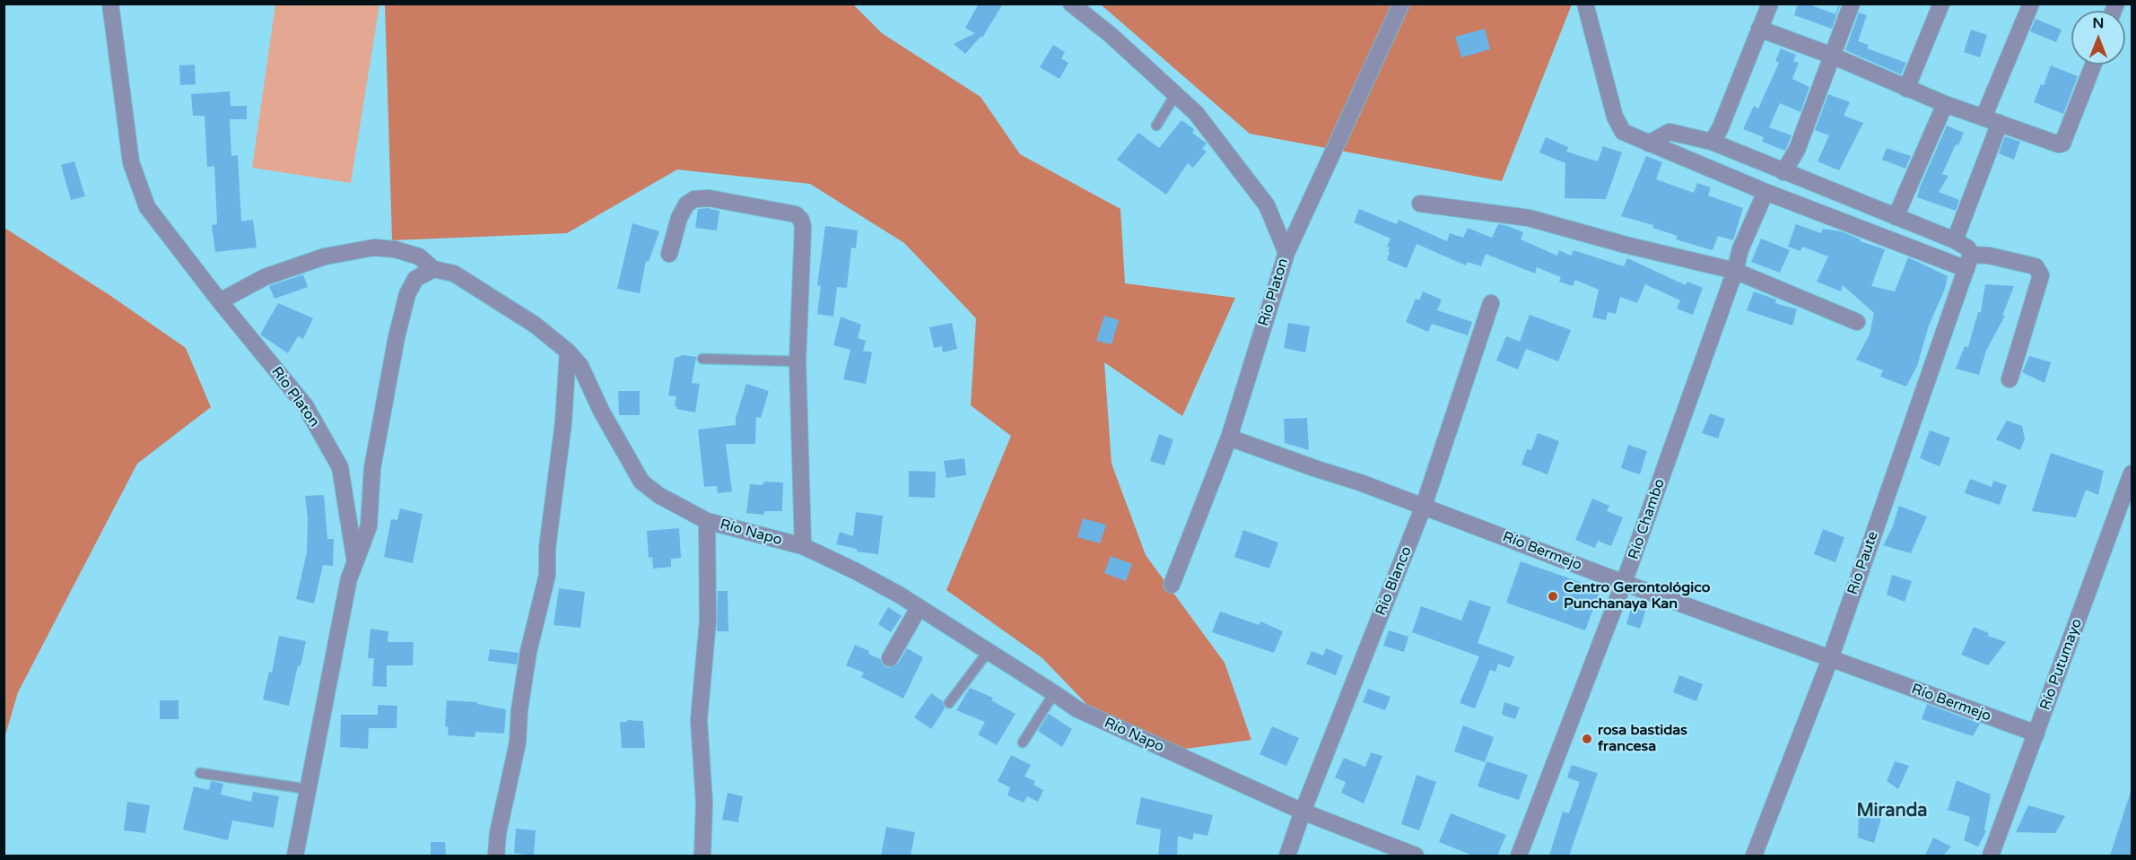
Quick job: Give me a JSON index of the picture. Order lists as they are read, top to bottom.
{
  "streets": {
    "street": [
      "Río Platon",
      "Río Chambo",
      "Río Napo",
      "Río Bermejo",
      "Río Paute",
      "Río Blanco",
      "Río Putumayo"
    ]
  },
  "crossings": [
    ["Río Platon", "Río Napo"],
    ["Río Platon", "Río Bermejo"],
    ["Río Chambo", "Río Bermejo"],
    ["Río Napo", "Río Blanco"],
    ["Río Bermejo", "Río Paute"],
    ["Río Bermejo", "Río Blanco"],
    ["Río Bermejo", "Río Putumayo"]
  ],
  "districts": ["Miranda"],
  "places": ["Centro Gerontológico Punchanaya Kan", "rosa bastidas francesa"],
  "north": "top"
}
